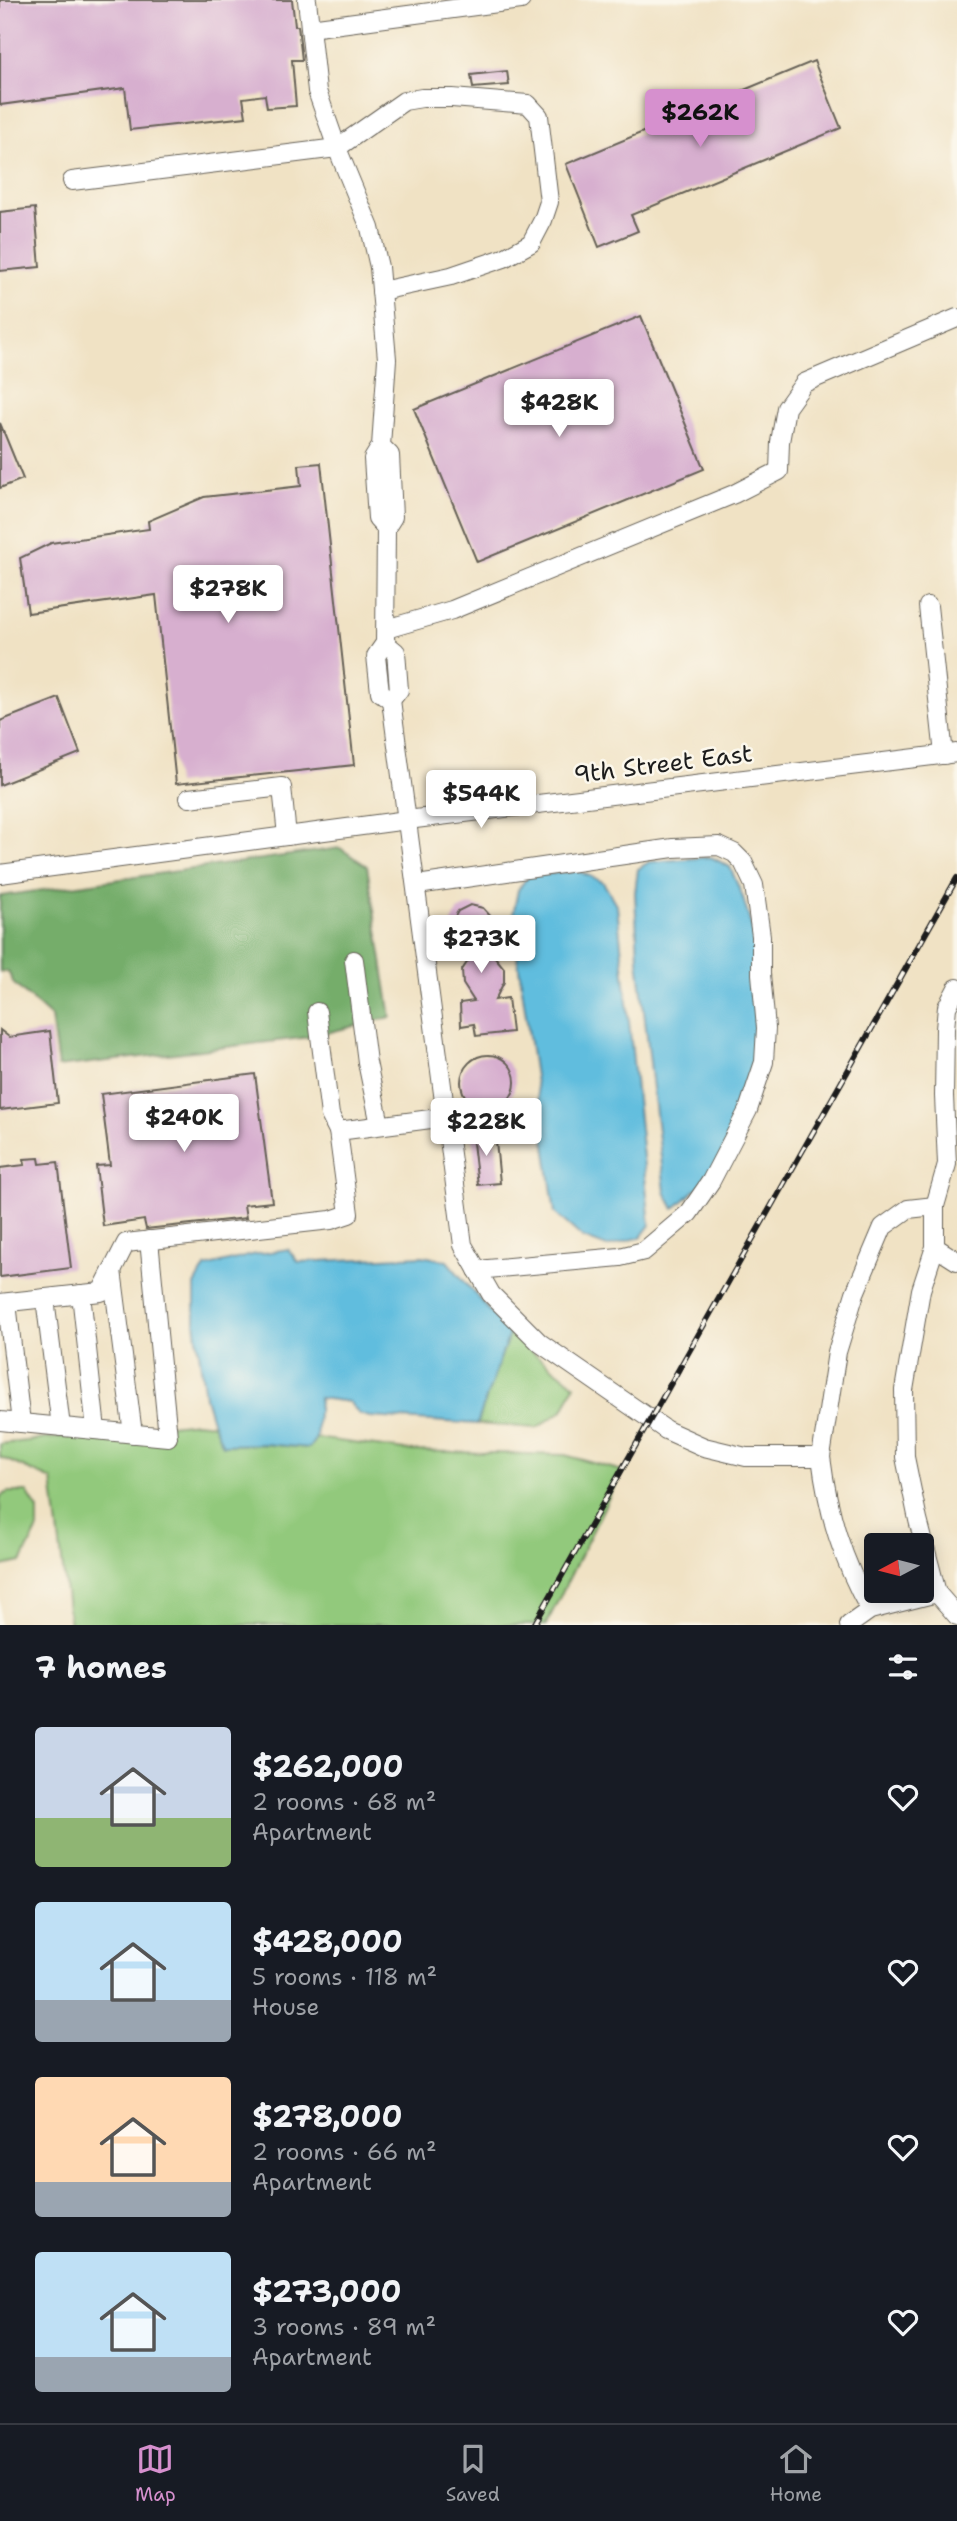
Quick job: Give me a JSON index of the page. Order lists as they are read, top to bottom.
{
  "streets": {
    "street": ["9th Street East"]
  },
  "north": "left",
  "page": {
    "price": [
      "$262K",
      "$428K",
      "$278K",
      "$544K",
      "$273K",
      "$240K",
      "$228K"
    ],
    "heading": "7 homes",
    "list": [
      {
        "name": "$262,000",
        "note": "2 rooms · 68 m² · Apartment"
      },
      {
        "name": "$428,000",
        "note": "5 rooms · 118 m² · House"
      },
      {
        "name": "$278,000",
        "note": "2 rooms · 66 m² · Apartment"
      },
      {
        "name": "$273,000",
        "note": "3 rooms · 89 m² · Apartment"
      }
    ],
    "tabs": ["Map", "Saved", "Home"]
  }
}
